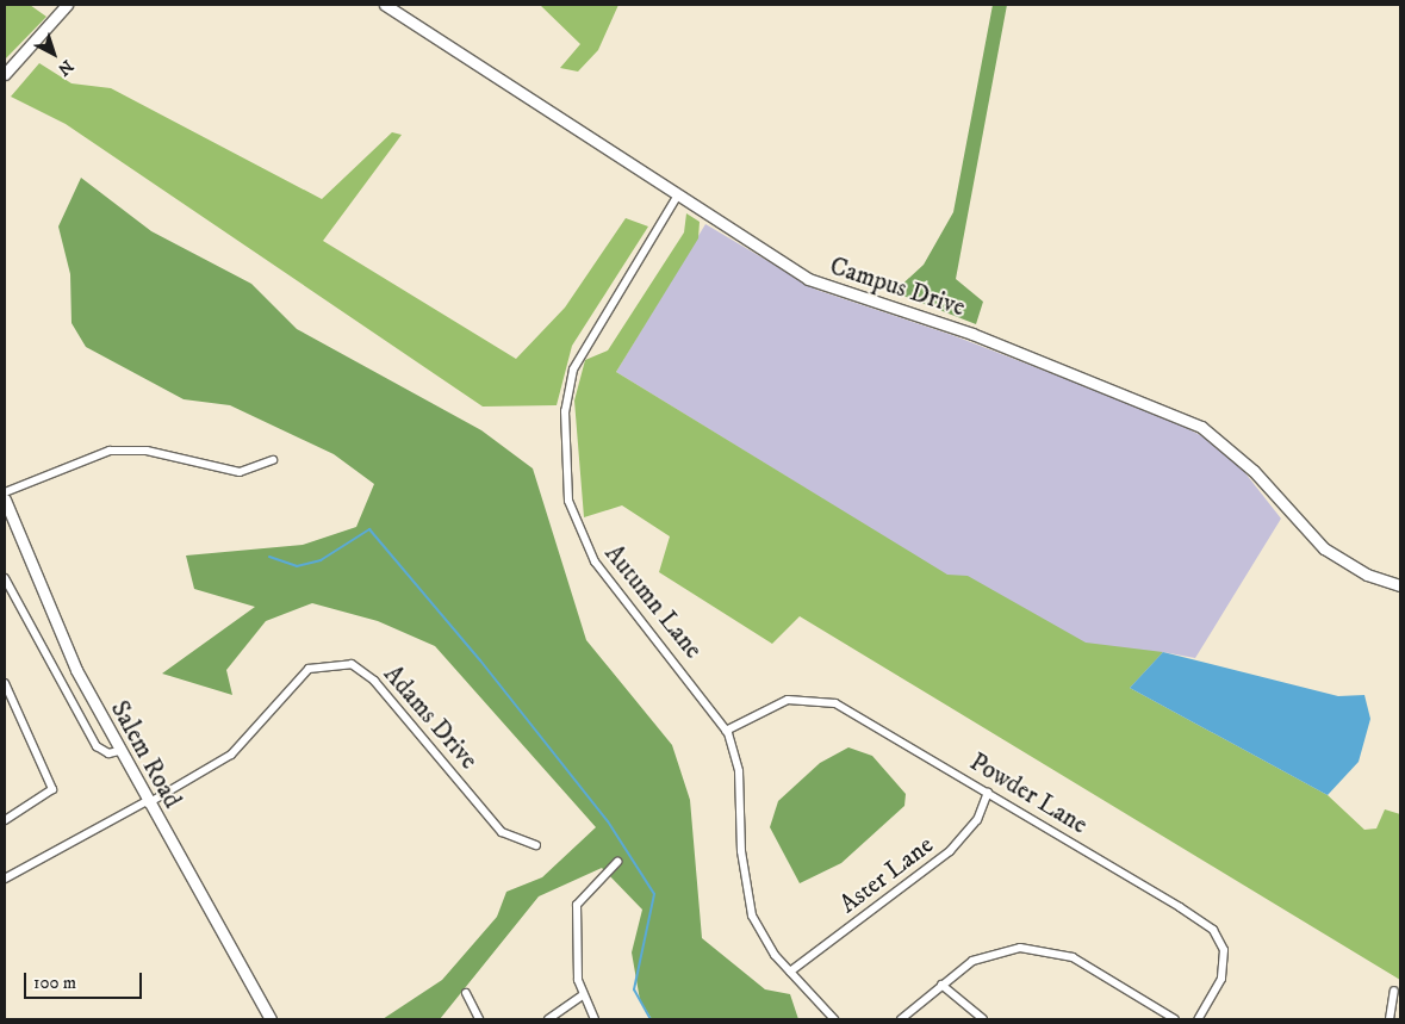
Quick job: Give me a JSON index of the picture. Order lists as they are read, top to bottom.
{
  "streets": {
    "street": [
      "Campus Drive",
      "Autumn Lane",
      "Adams Drive",
      "Salem Road",
      "Powder Lane",
      "Aster Lane"
    ]
  },
  "crossings": [
    ["Campus Drive", "Autumn Lane"],
    ["Autumn Lane", "Powder Lane"],
    ["Autumn Lane", "Aster Lane"],
    ["Adams Drive", "Salem Road"],
    ["Powder Lane", "Aster Lane"]
  ],
  "scale_bar": "100 m",
  "north": "bottom right"
}
